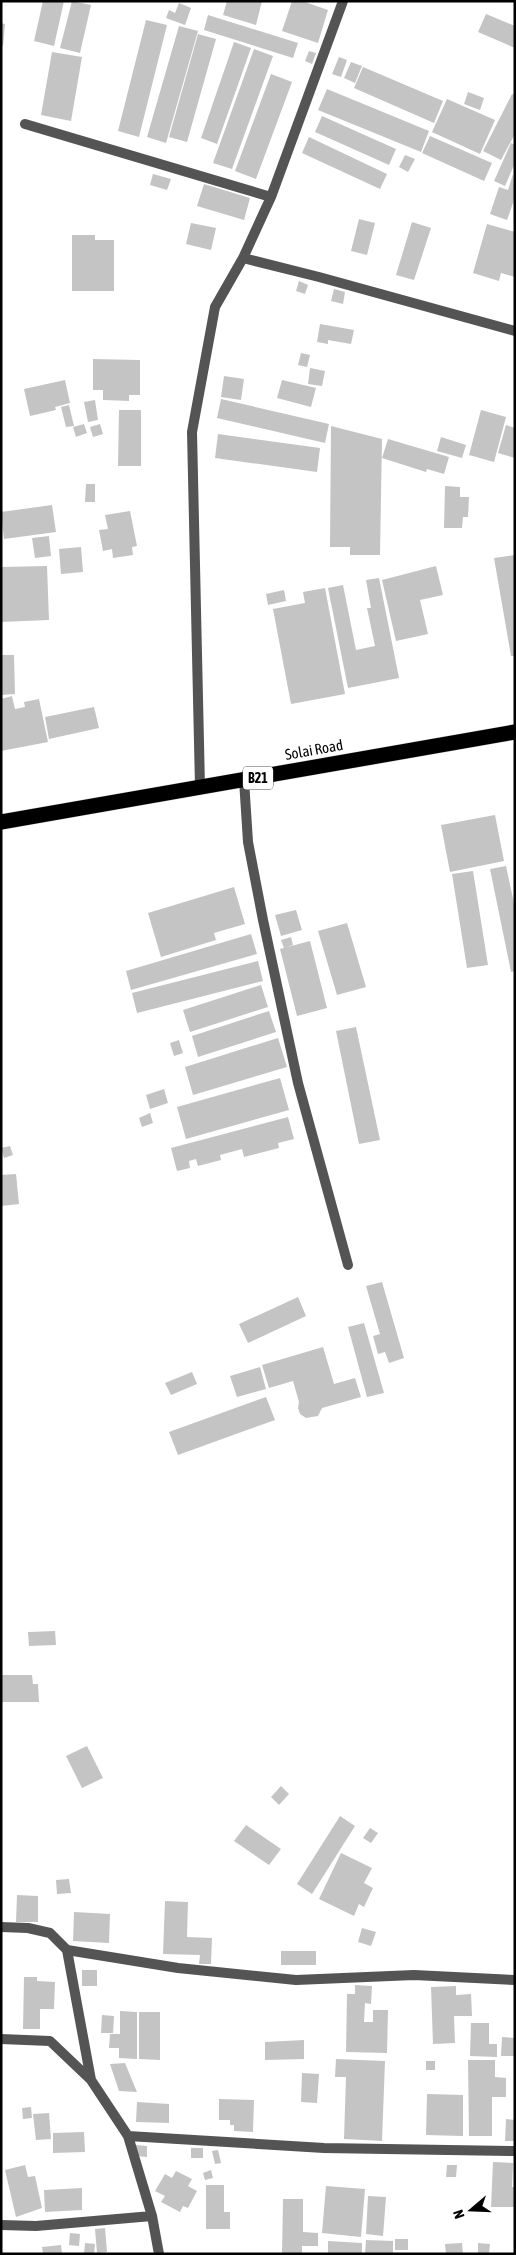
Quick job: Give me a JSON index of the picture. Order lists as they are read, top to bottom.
{
  "streets": {
    "highway": ["Solai Road", "B21"]
  },
  "north": "left"
}
